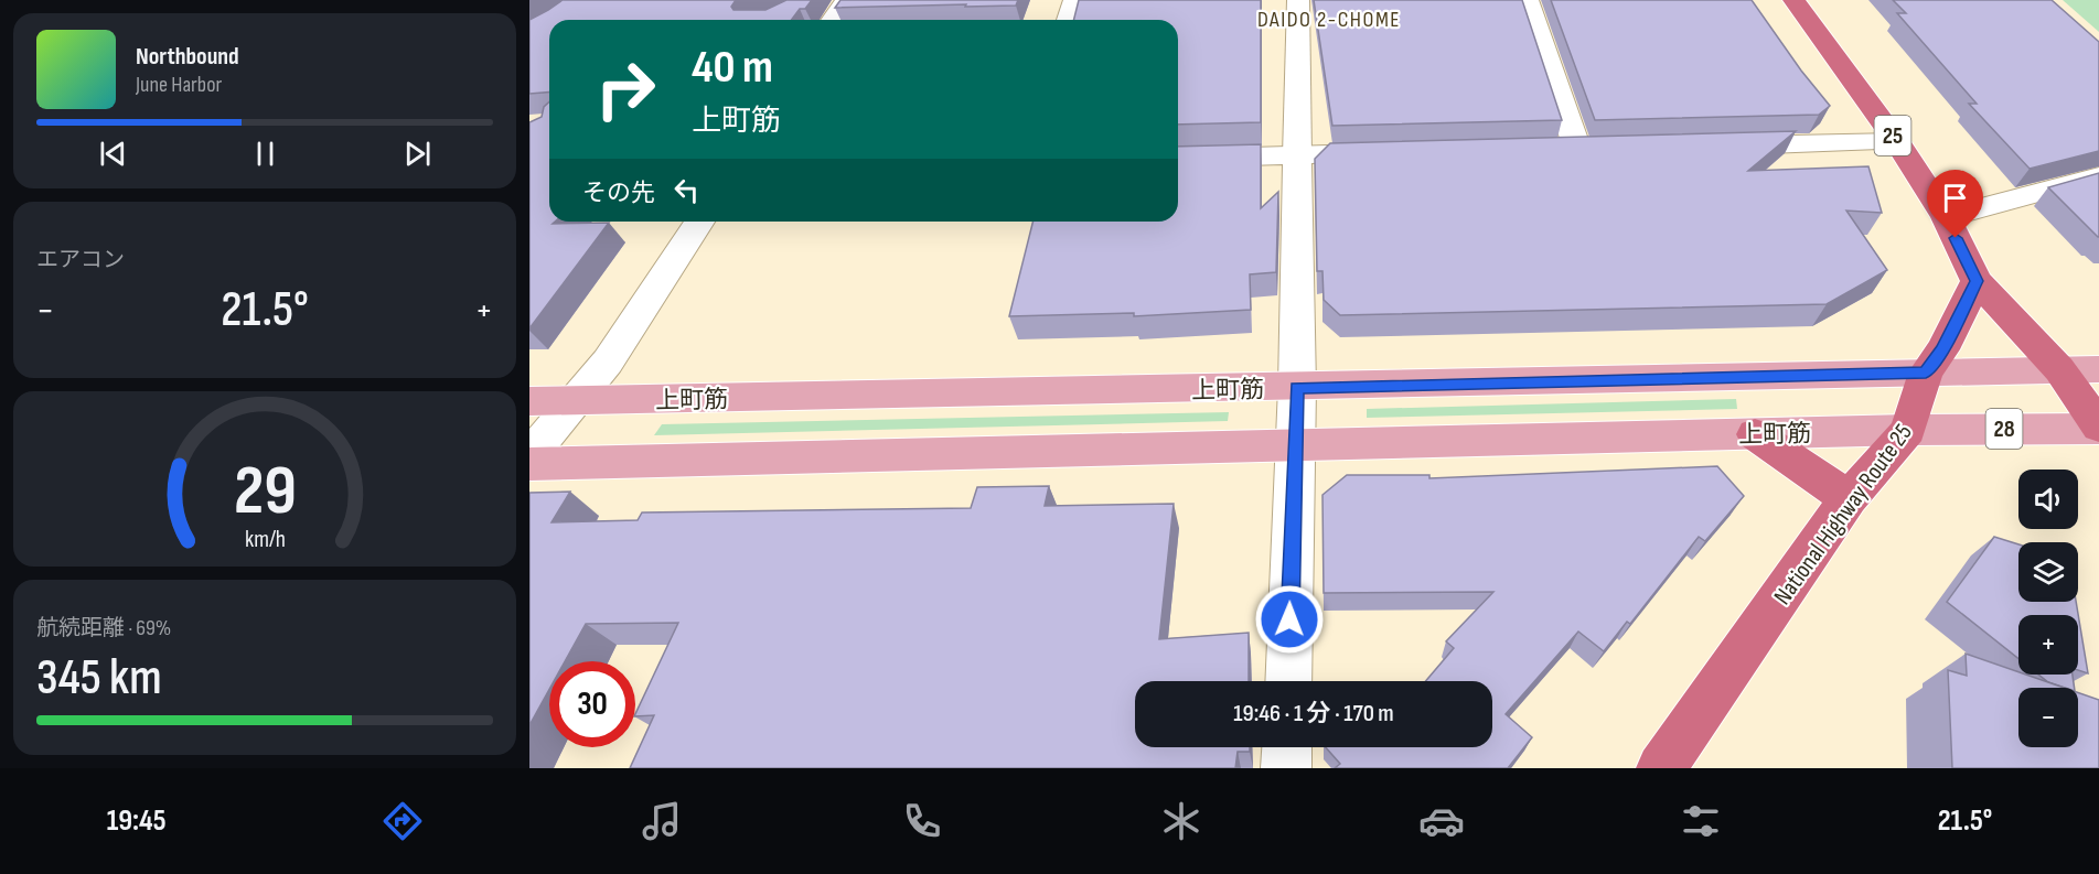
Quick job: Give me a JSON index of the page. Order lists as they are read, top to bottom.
{
  "streets": {
    "highway": ["25", "National Highway Route 25"],
    "main road": ["上町筋", "28"]
  },
  "crossings": [
    ["25", "上町筋"],
    ["25", "28"],
    ["25", "National Highway Route 25"],
    ["上町筋", "28"],
    ["上町筋", "National Highway Route 25"],
    ["28", "National Highway Route 25"]
  ],
  "districts": ["DAIDO 2-CHOME"],
  "page": {
    "turn": ["40 m", "上町筋"],
    "song": ["Northbound", "June Harbor"],
    "then": "その先",
    "tile": [
      "エアコン",
      ["航続距離 · 69%", "345 km"]
    ],
    "heat": ["−", "21.5°", "+"],
    "map_buttons": ["+", "−"],
    "limit": "30",
    "trip": "19:46 · 1 分 · 170 m",
    "tabs": ["19:45", "21.5°"],
    "gauge": ["29", "km/h"]
  }
}
